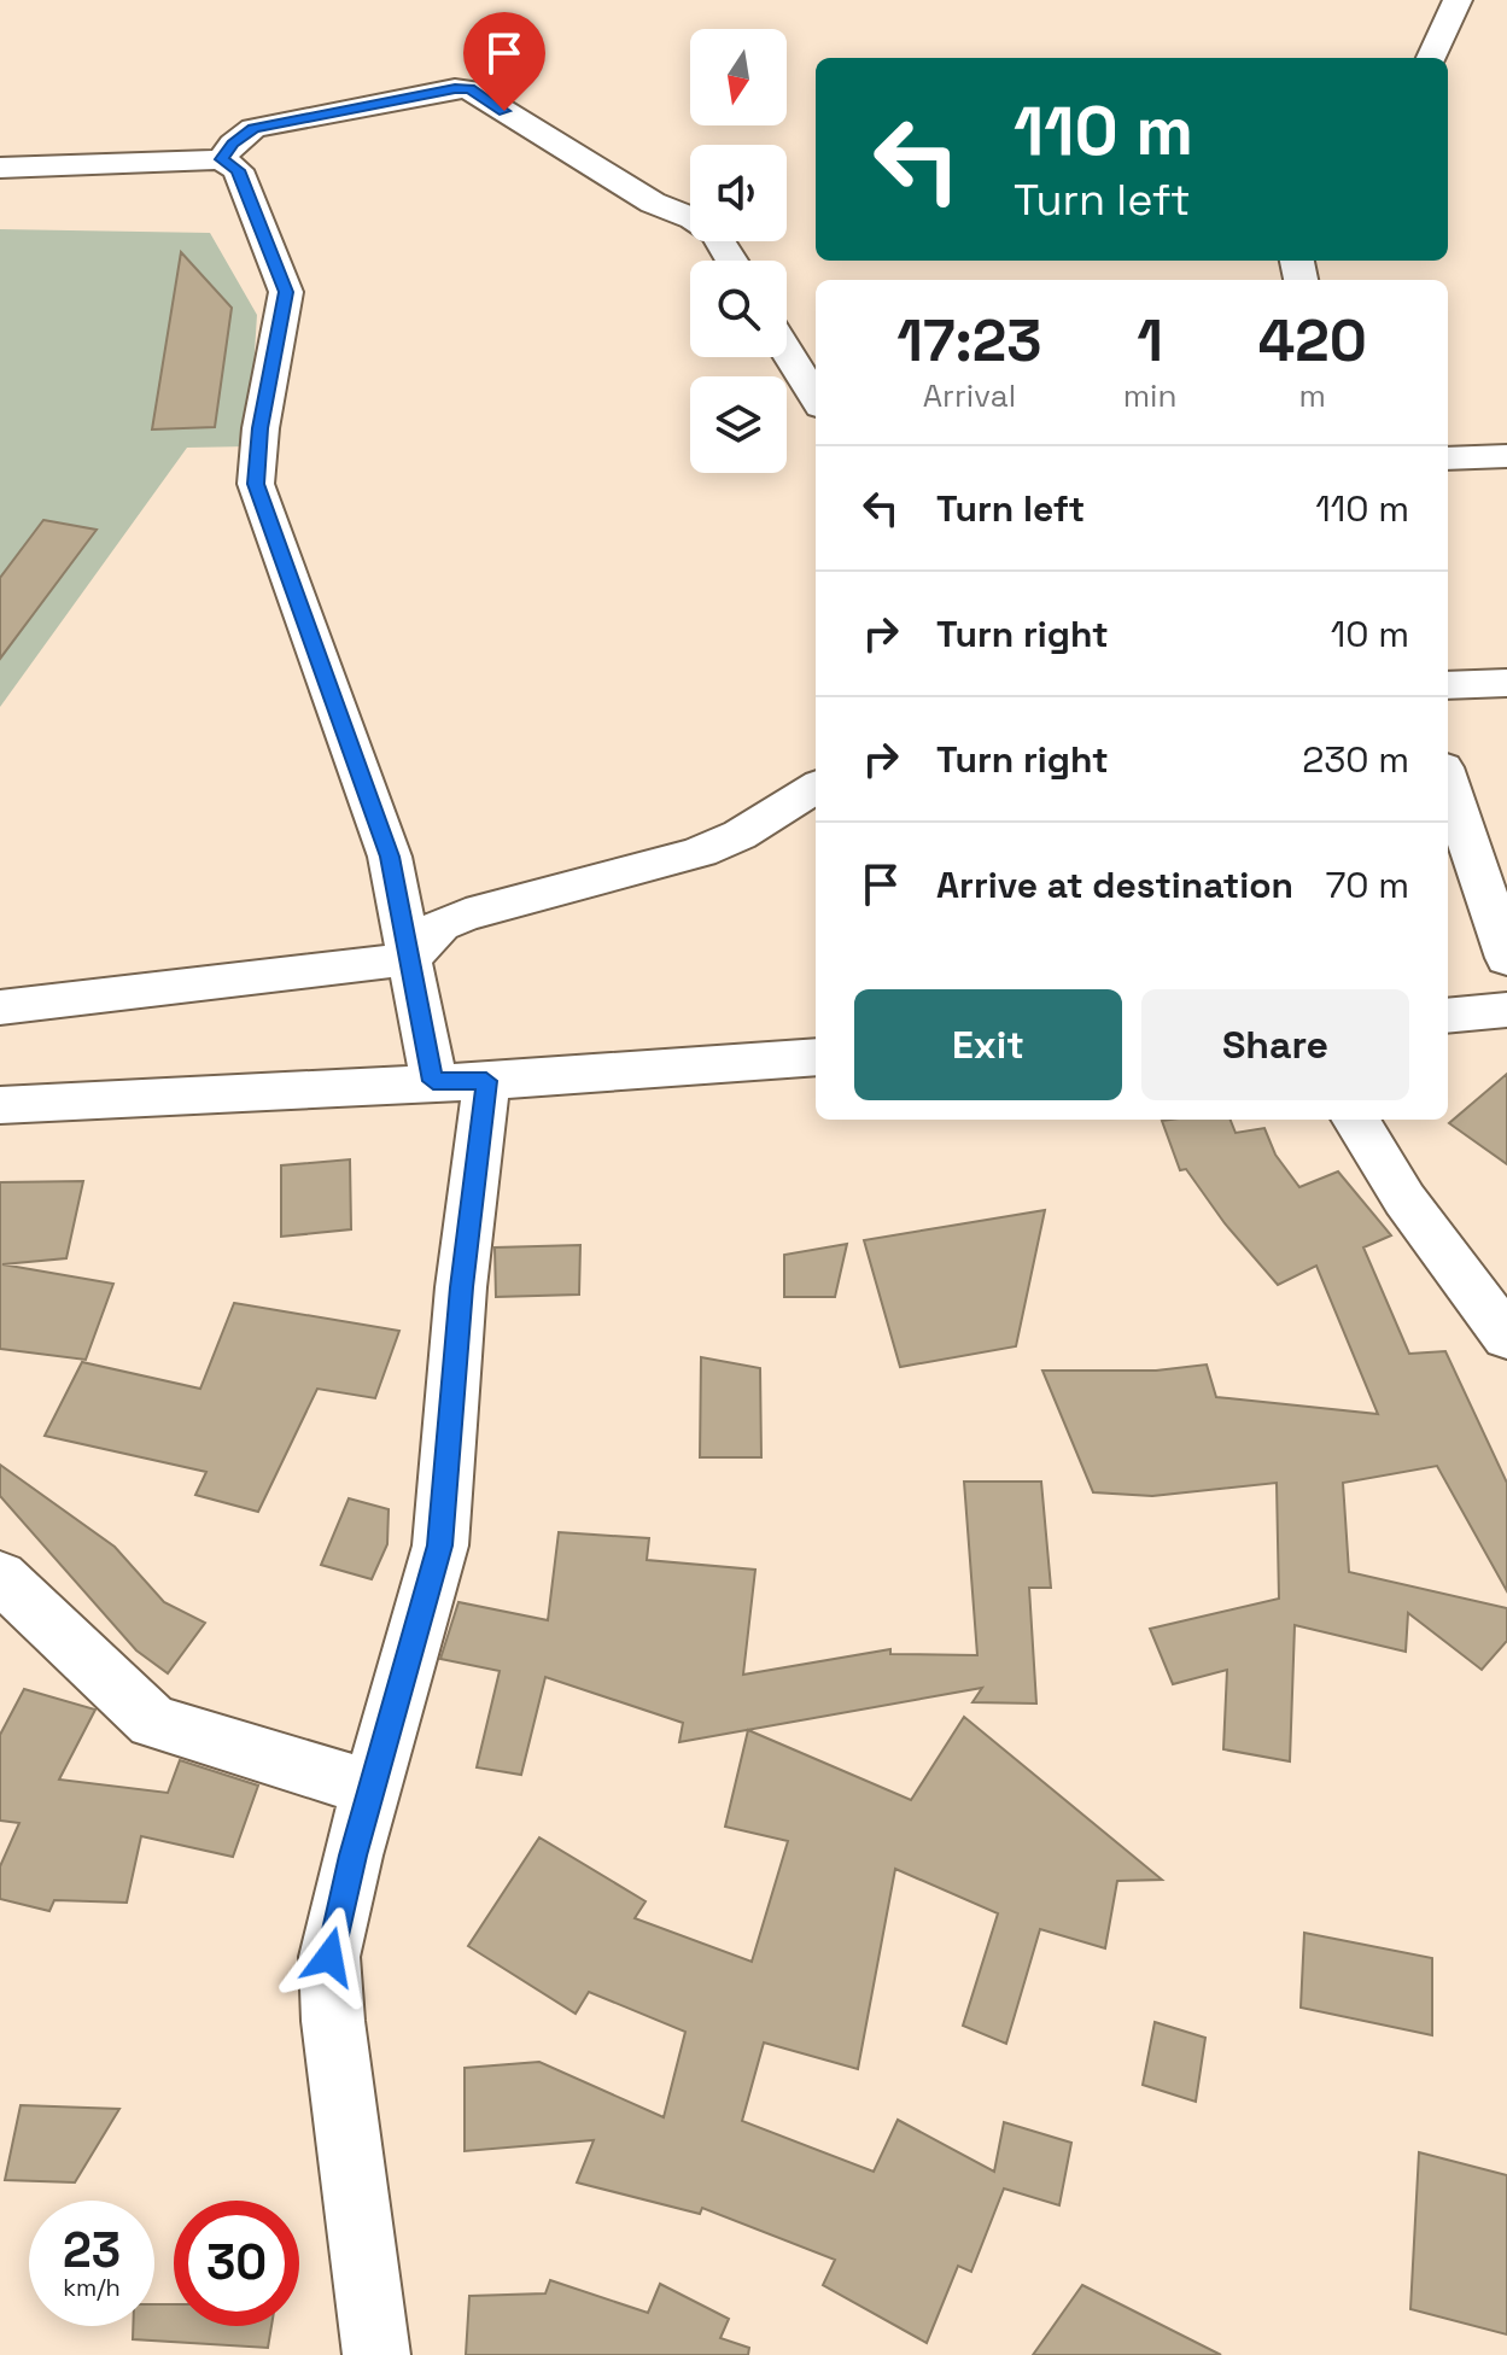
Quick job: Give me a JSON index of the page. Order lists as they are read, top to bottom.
{
  "north": "bottom",
  "page": {
    "turn": ["110 m", "Turn left"],
    "eta": [
      "17:23",
      "Arrival",
      "1",
      "min",
      "420",
      "m"
    ],
    "list": [
      {
        "name": "Turn left",
        "value": "110 m"
      },
      {
        "name": "Turn right",
        "value": "10 m"
      },
      {
        "name": "Turn right",
        "value": "230 m"
      },
      {
        "name": "Arrive at destination",
        "value": "70 m"
      }
    ],
    "buttons": ["Exit", "Share"],
    "speed": "23 km/h",
    "limit": "30"
  }
}
